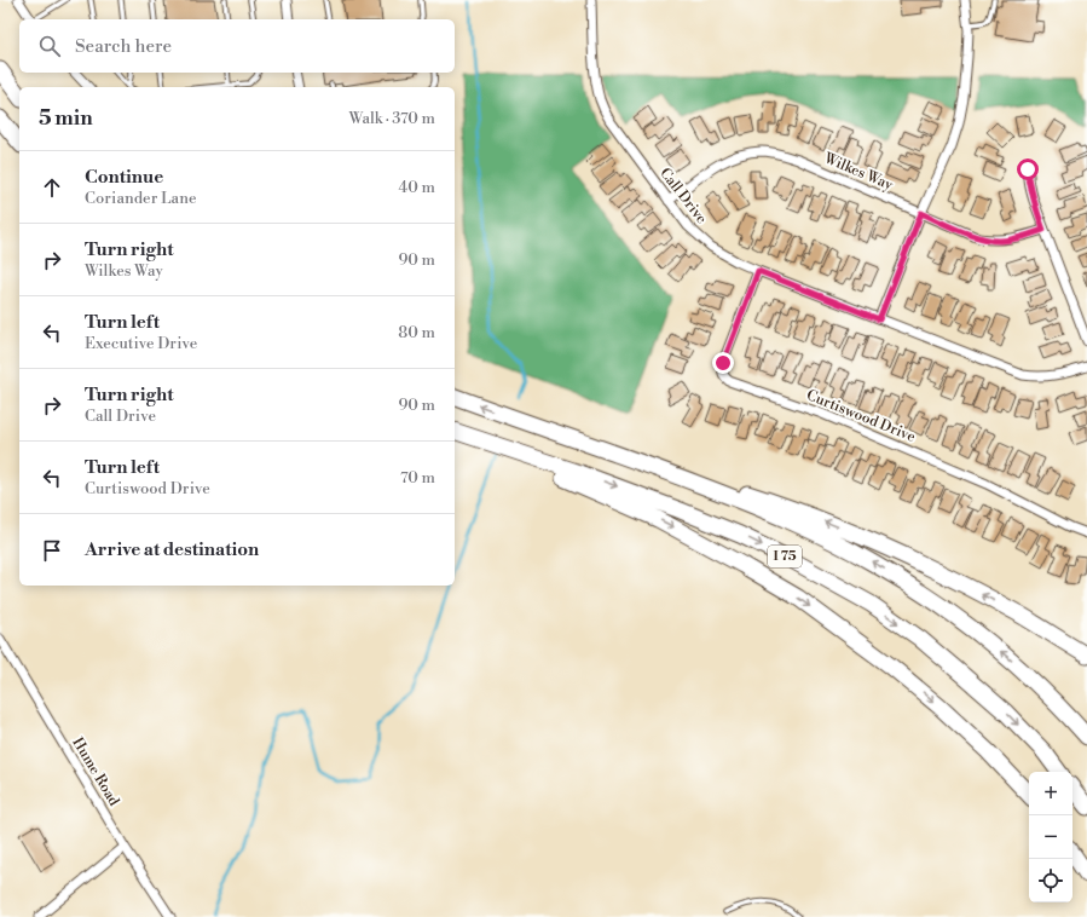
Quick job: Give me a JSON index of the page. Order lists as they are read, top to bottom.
{
  "streets": {
    "highway": ["I 75"],
    "street": [
      "Wilkes Way",
      "Call Drive",
      "Curtiswood Drive",
      "Hume Road"
    ]
  },
  "crossings": [
    ["Wilkes Way", "Call Drive"],
    ["Call Drive", "Curtiswood Drive"]
  ],
  "page": {
    "search": "Search here",
    "heading": ["5 min", "Walk · 370 m"],
    "list": [
      ["Continue", "Coriander Lane", "40 m"],
      ["Turn right", "Wilkes Way", "90 m"],
      ["Turn left", "Executive Drive", "80 m"],
      ["Turn right", "Call Drive", "90 m"],
      ["Turn left", "Curtiswood Drive", "70 m"],
      "Arrive at destination"
    ],
    "map_buttons": ["+", "−"]
  }
}
